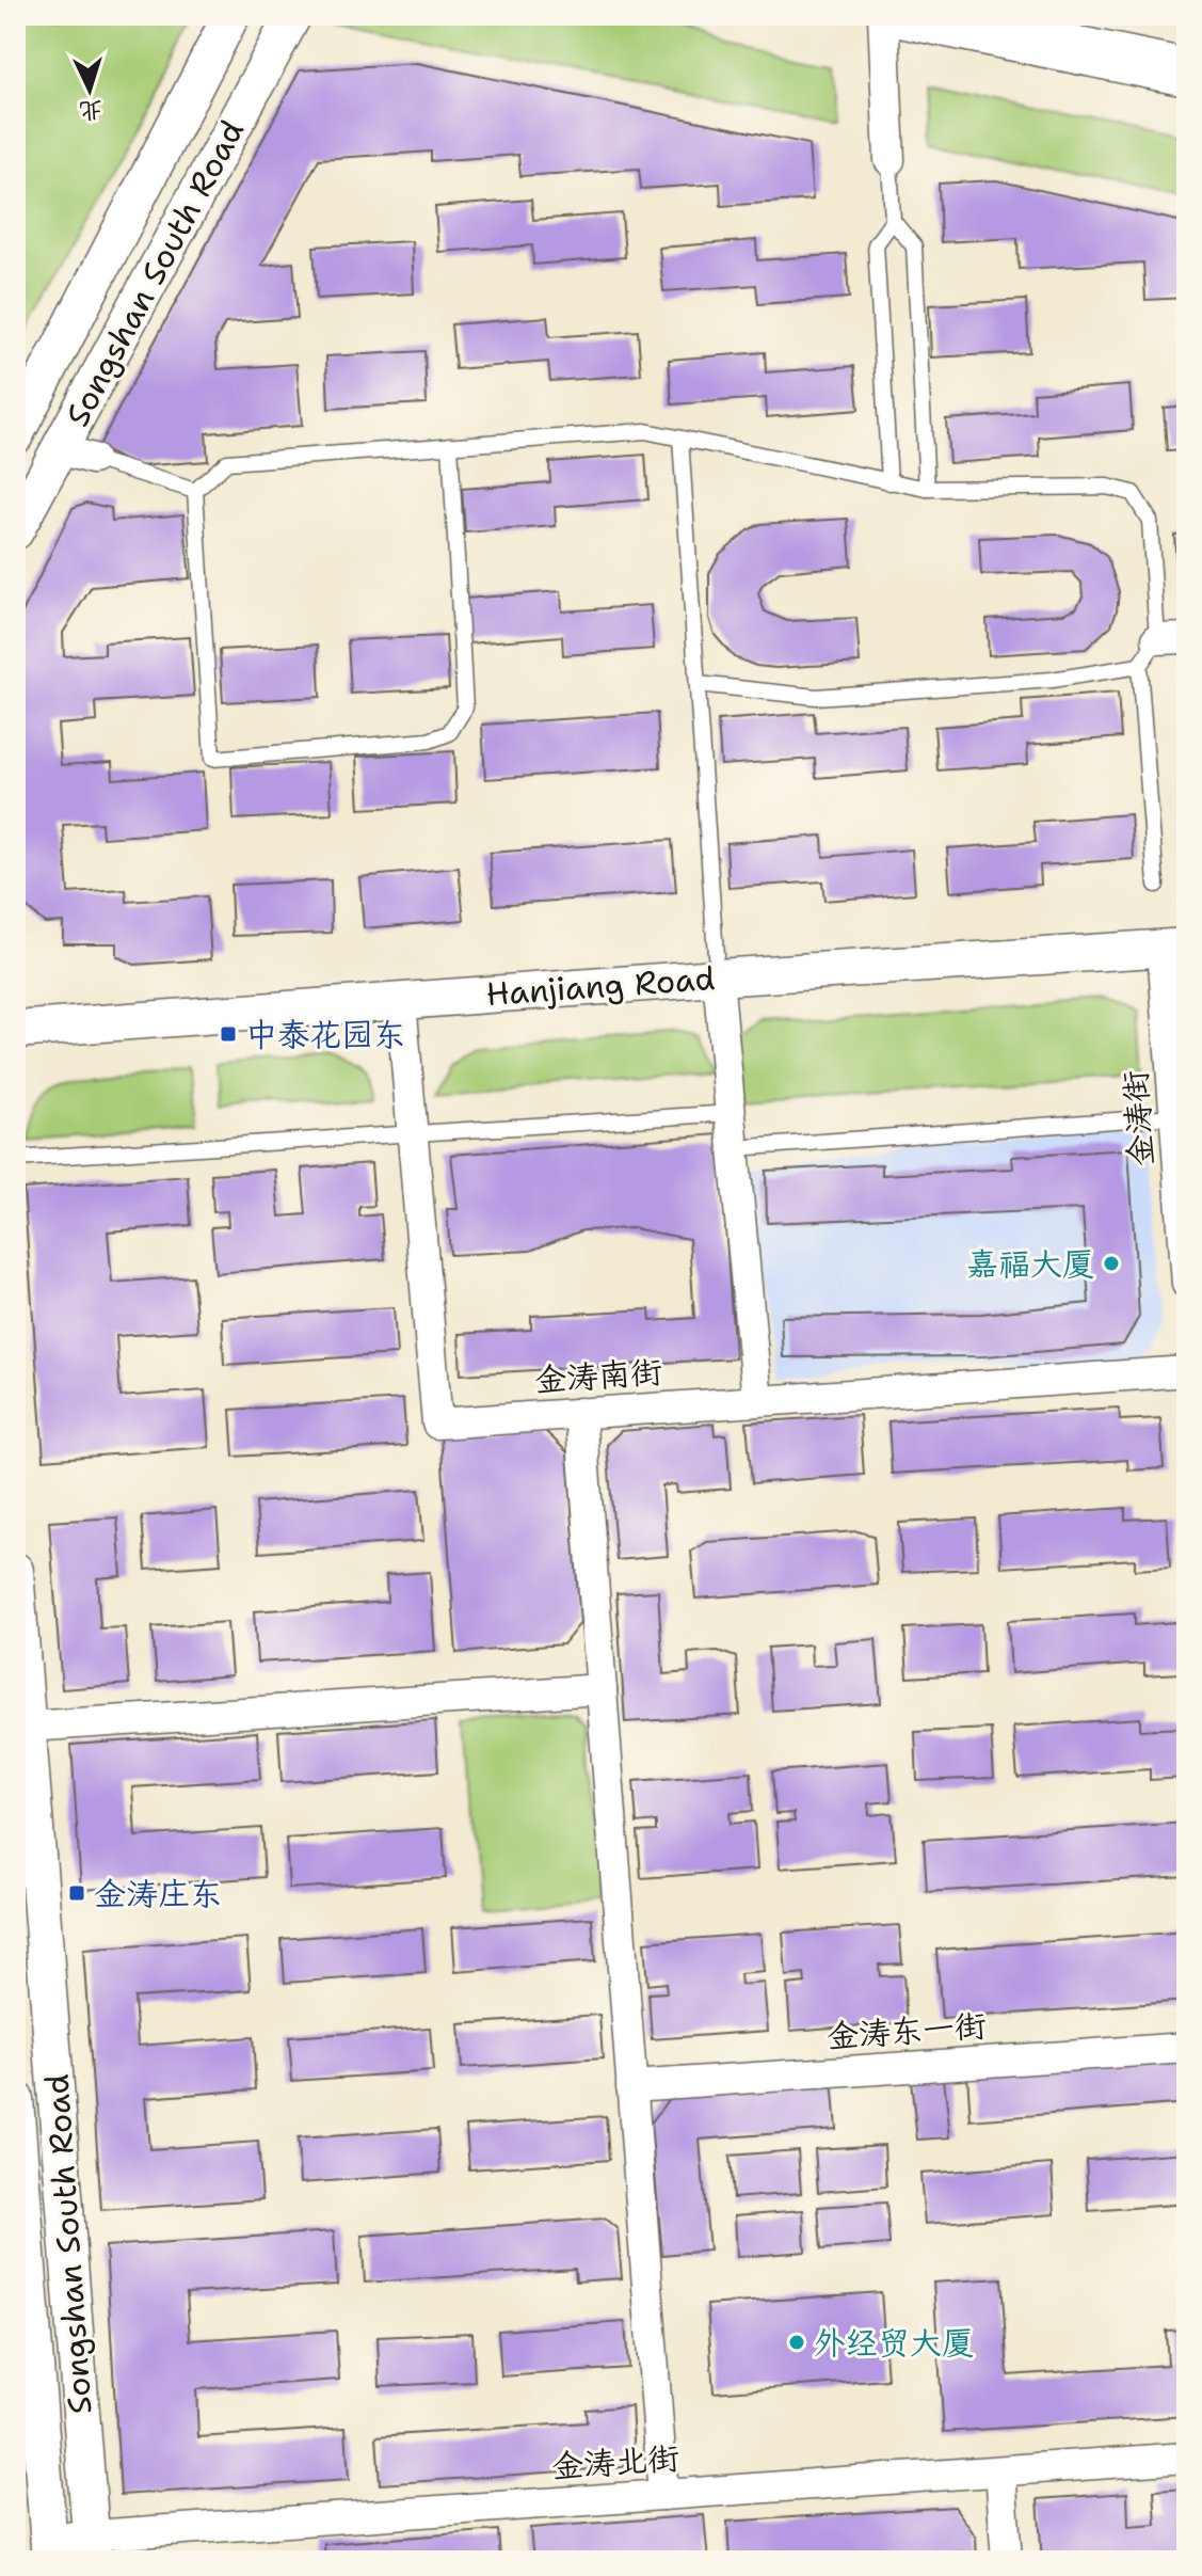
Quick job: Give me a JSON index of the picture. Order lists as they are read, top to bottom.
{
  "streets": {
    "street": [
      "Songshan South Road",
      "Hanjiang Road",
      "金涛街",
      "金涛南街",
      "金涛东一街",
      "金涛北街"
    ]
  },
  "crossings": [
    ["Songshan South Road", "金涛北街"],
    ["Hanjiang Road", "金涛街"],
    ["Hanjiang Road", "金涛南街"]
  ],
  "places": {
    "transit": ["中泰花园东", "金涛庄东"],
    "other": ["嘉福大厦", "外经贸大厦"]
  },
  "north": "bottom"
}
